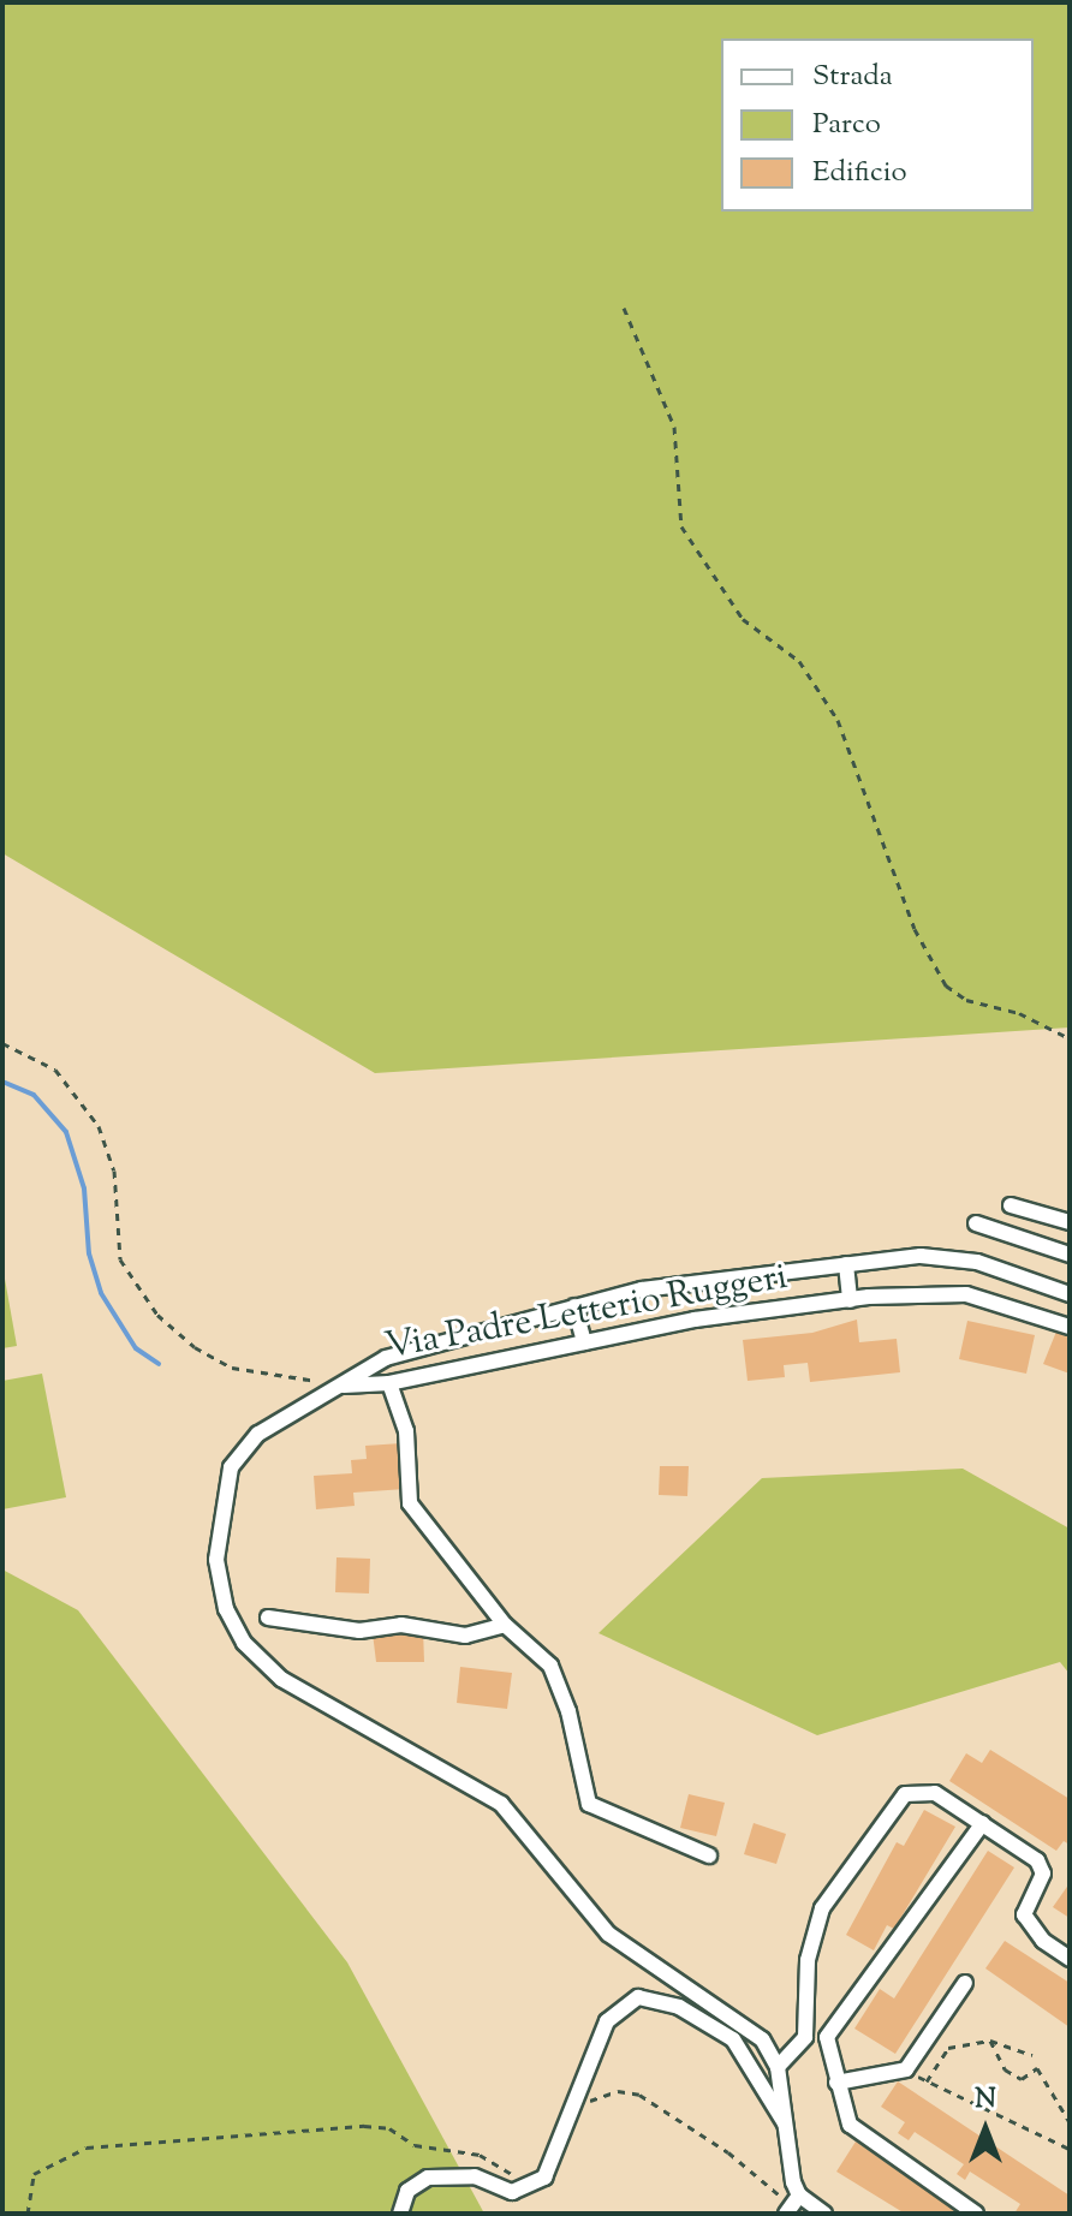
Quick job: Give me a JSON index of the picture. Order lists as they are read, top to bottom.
{
  "streets": {
    "street": ["Via Padre Letterio Ruggeri"]
  },
  "legend": ["Strada", "Parco", "Edificio"],
  "north": "top"
}
